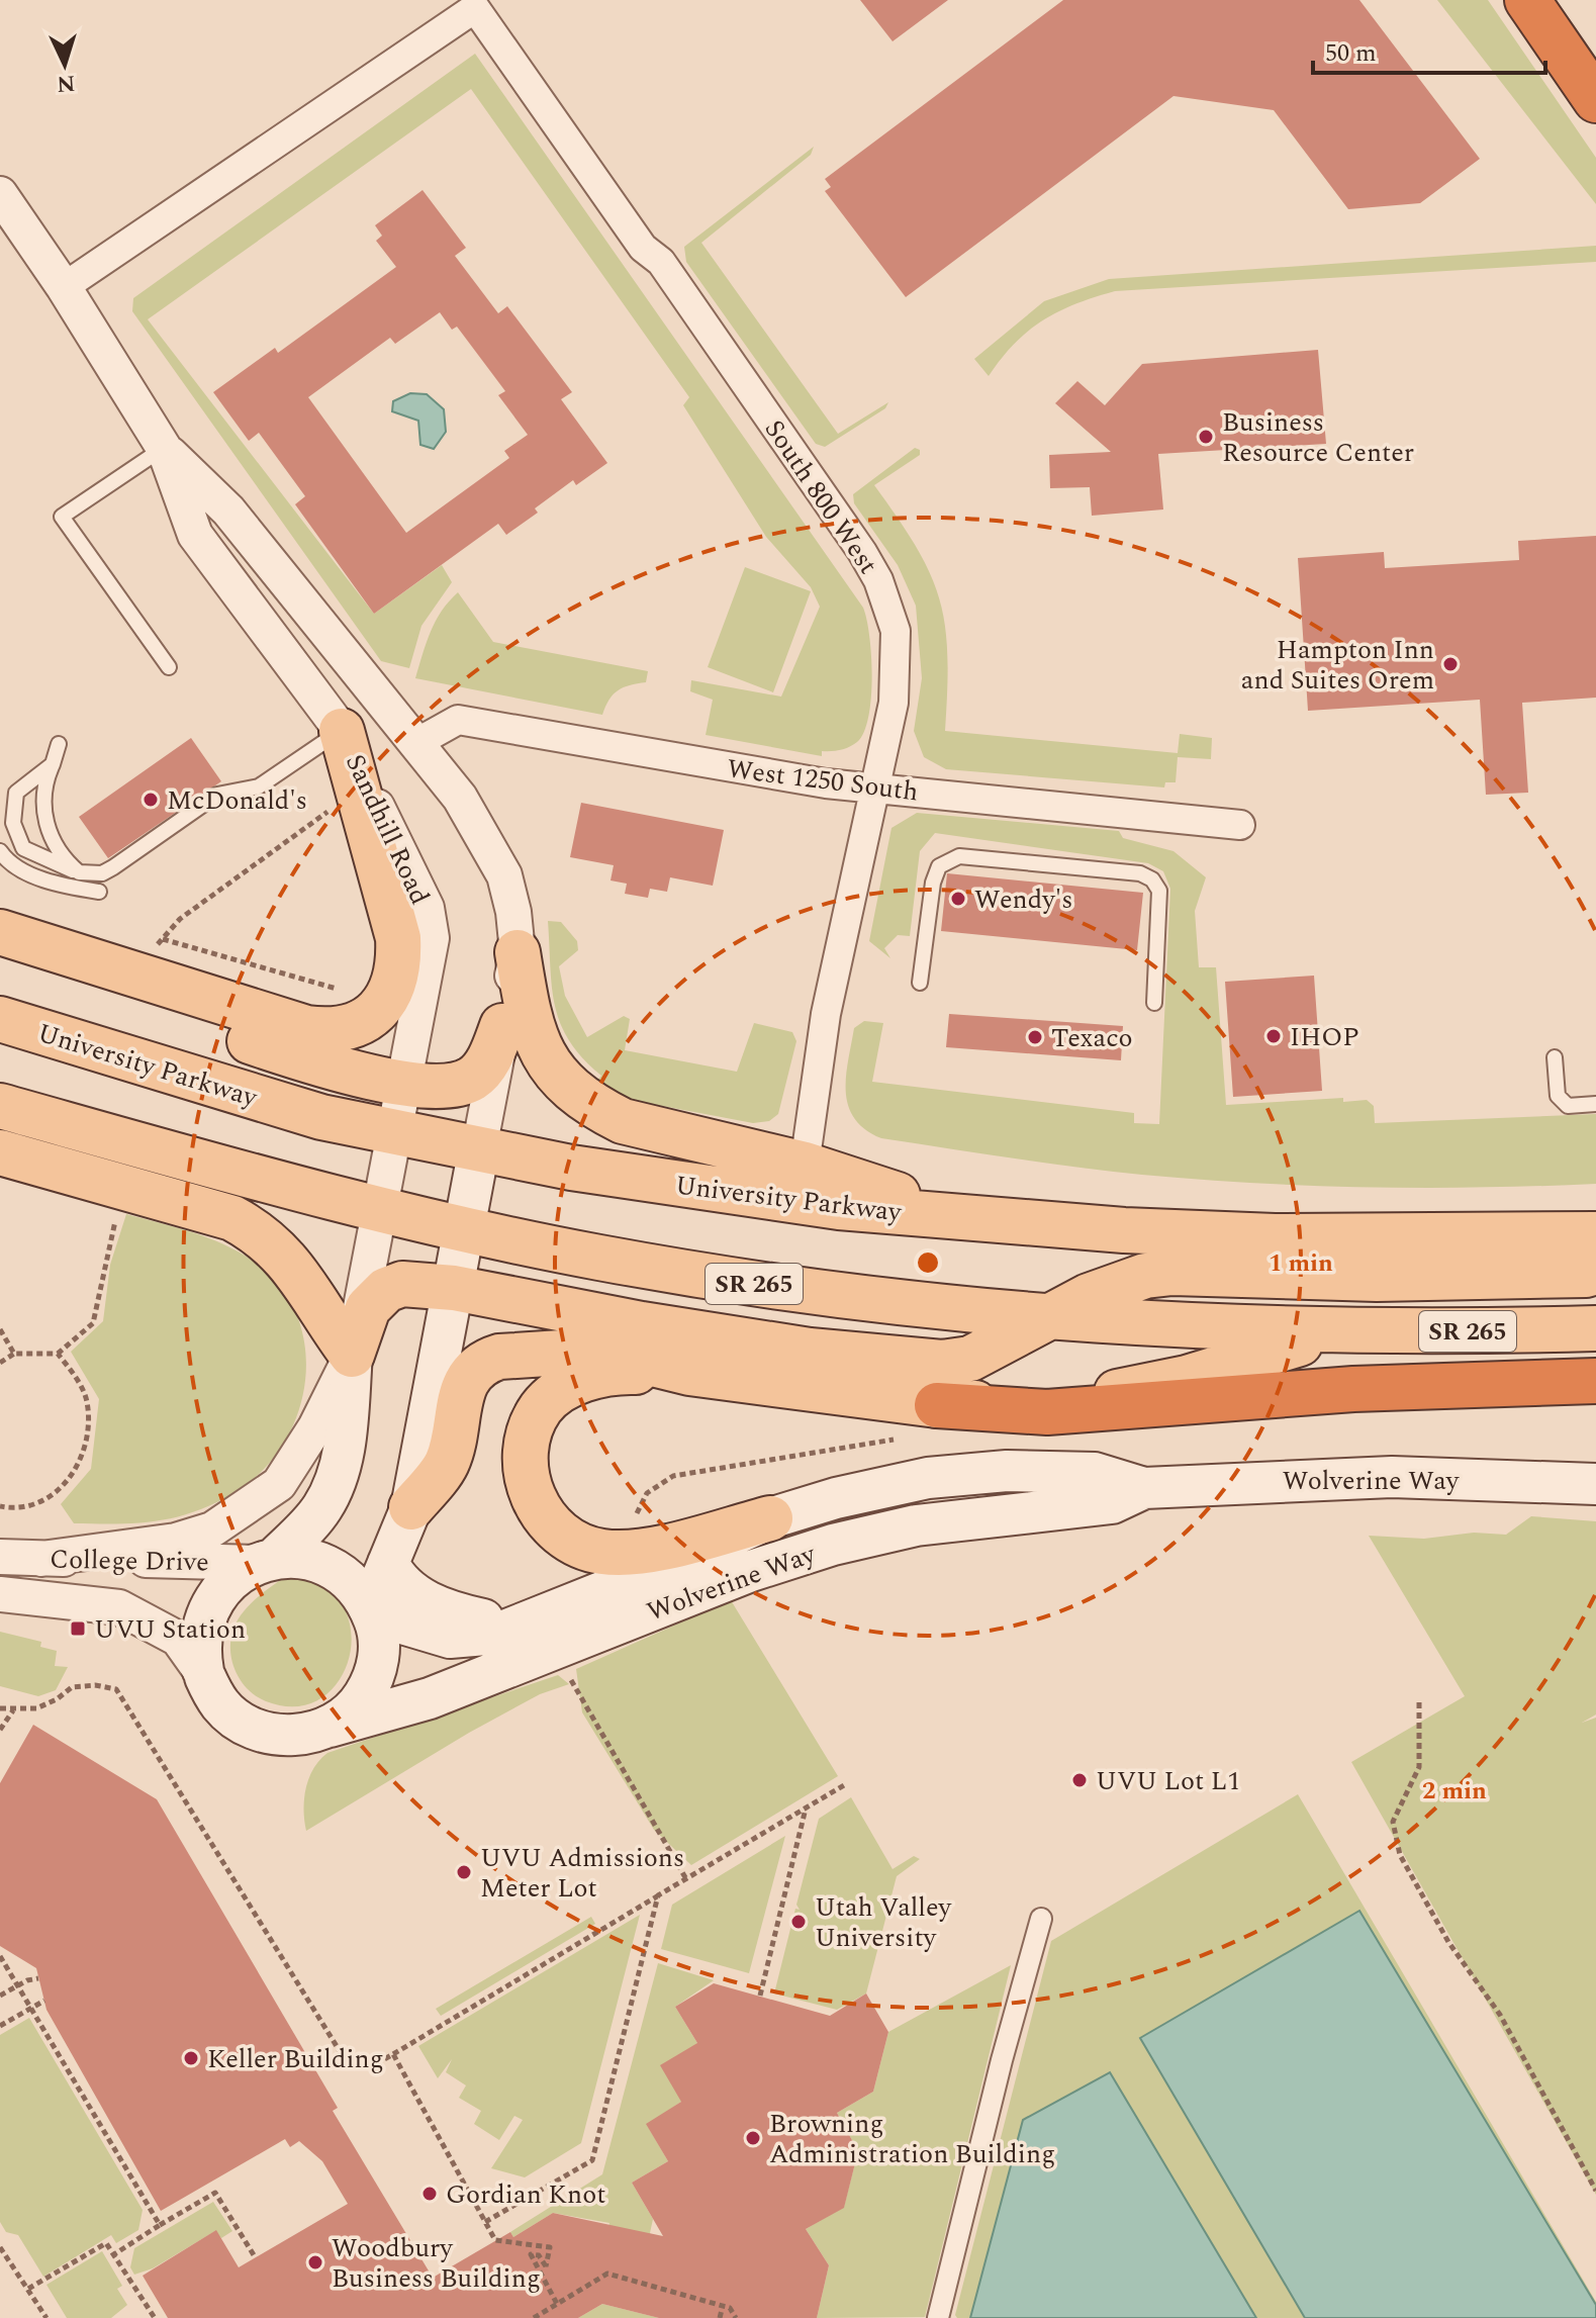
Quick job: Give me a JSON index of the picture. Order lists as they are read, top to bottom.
{
  "streets": {
    "main road": [
      "Sandhill Road",
      "University Parkway",
      "SR 265",
      "Wolverine Way"
    ],
    "street": ["South 800 West", "West 1250 South", "College Drive"]
  },
  "crossings": [
    ["South 800 West", "West 1250 South"],
    ["South 800 West", "Sandhill Road"],
    ["West 1250 South", "Sandhill Road"],
    ["Sandhill Road", "University Parkway"],
    ["Sandhill Road", "SR 265"],
    ["Sandhill Road", "Wolverine Way"],
    ["Sandhill Road", "College Drive"],
    ["Wolverine Way", "College Drive"]
  ],
  "places": {
    "other": [
      "Business Resource Center",
      "Hampton Inn and Suites Orem",
      "McDonald's",
      "Wendy's",
      "IHOP",
      "Texaco",
      "UVU Lot L1",
      "UVU Admissions Meter Lot",
      "Utah Valley University",
      "Keller Building",
      "Browning Administration Building",
      "Gordian Knot",
      "Woodbury Business Building"
    ],
    "transit": ["UVU Station"]
  },
  "scale_bar": "50 m",
  "north": "bottom",
  "rings": ["1 min", "2 min"]
}
